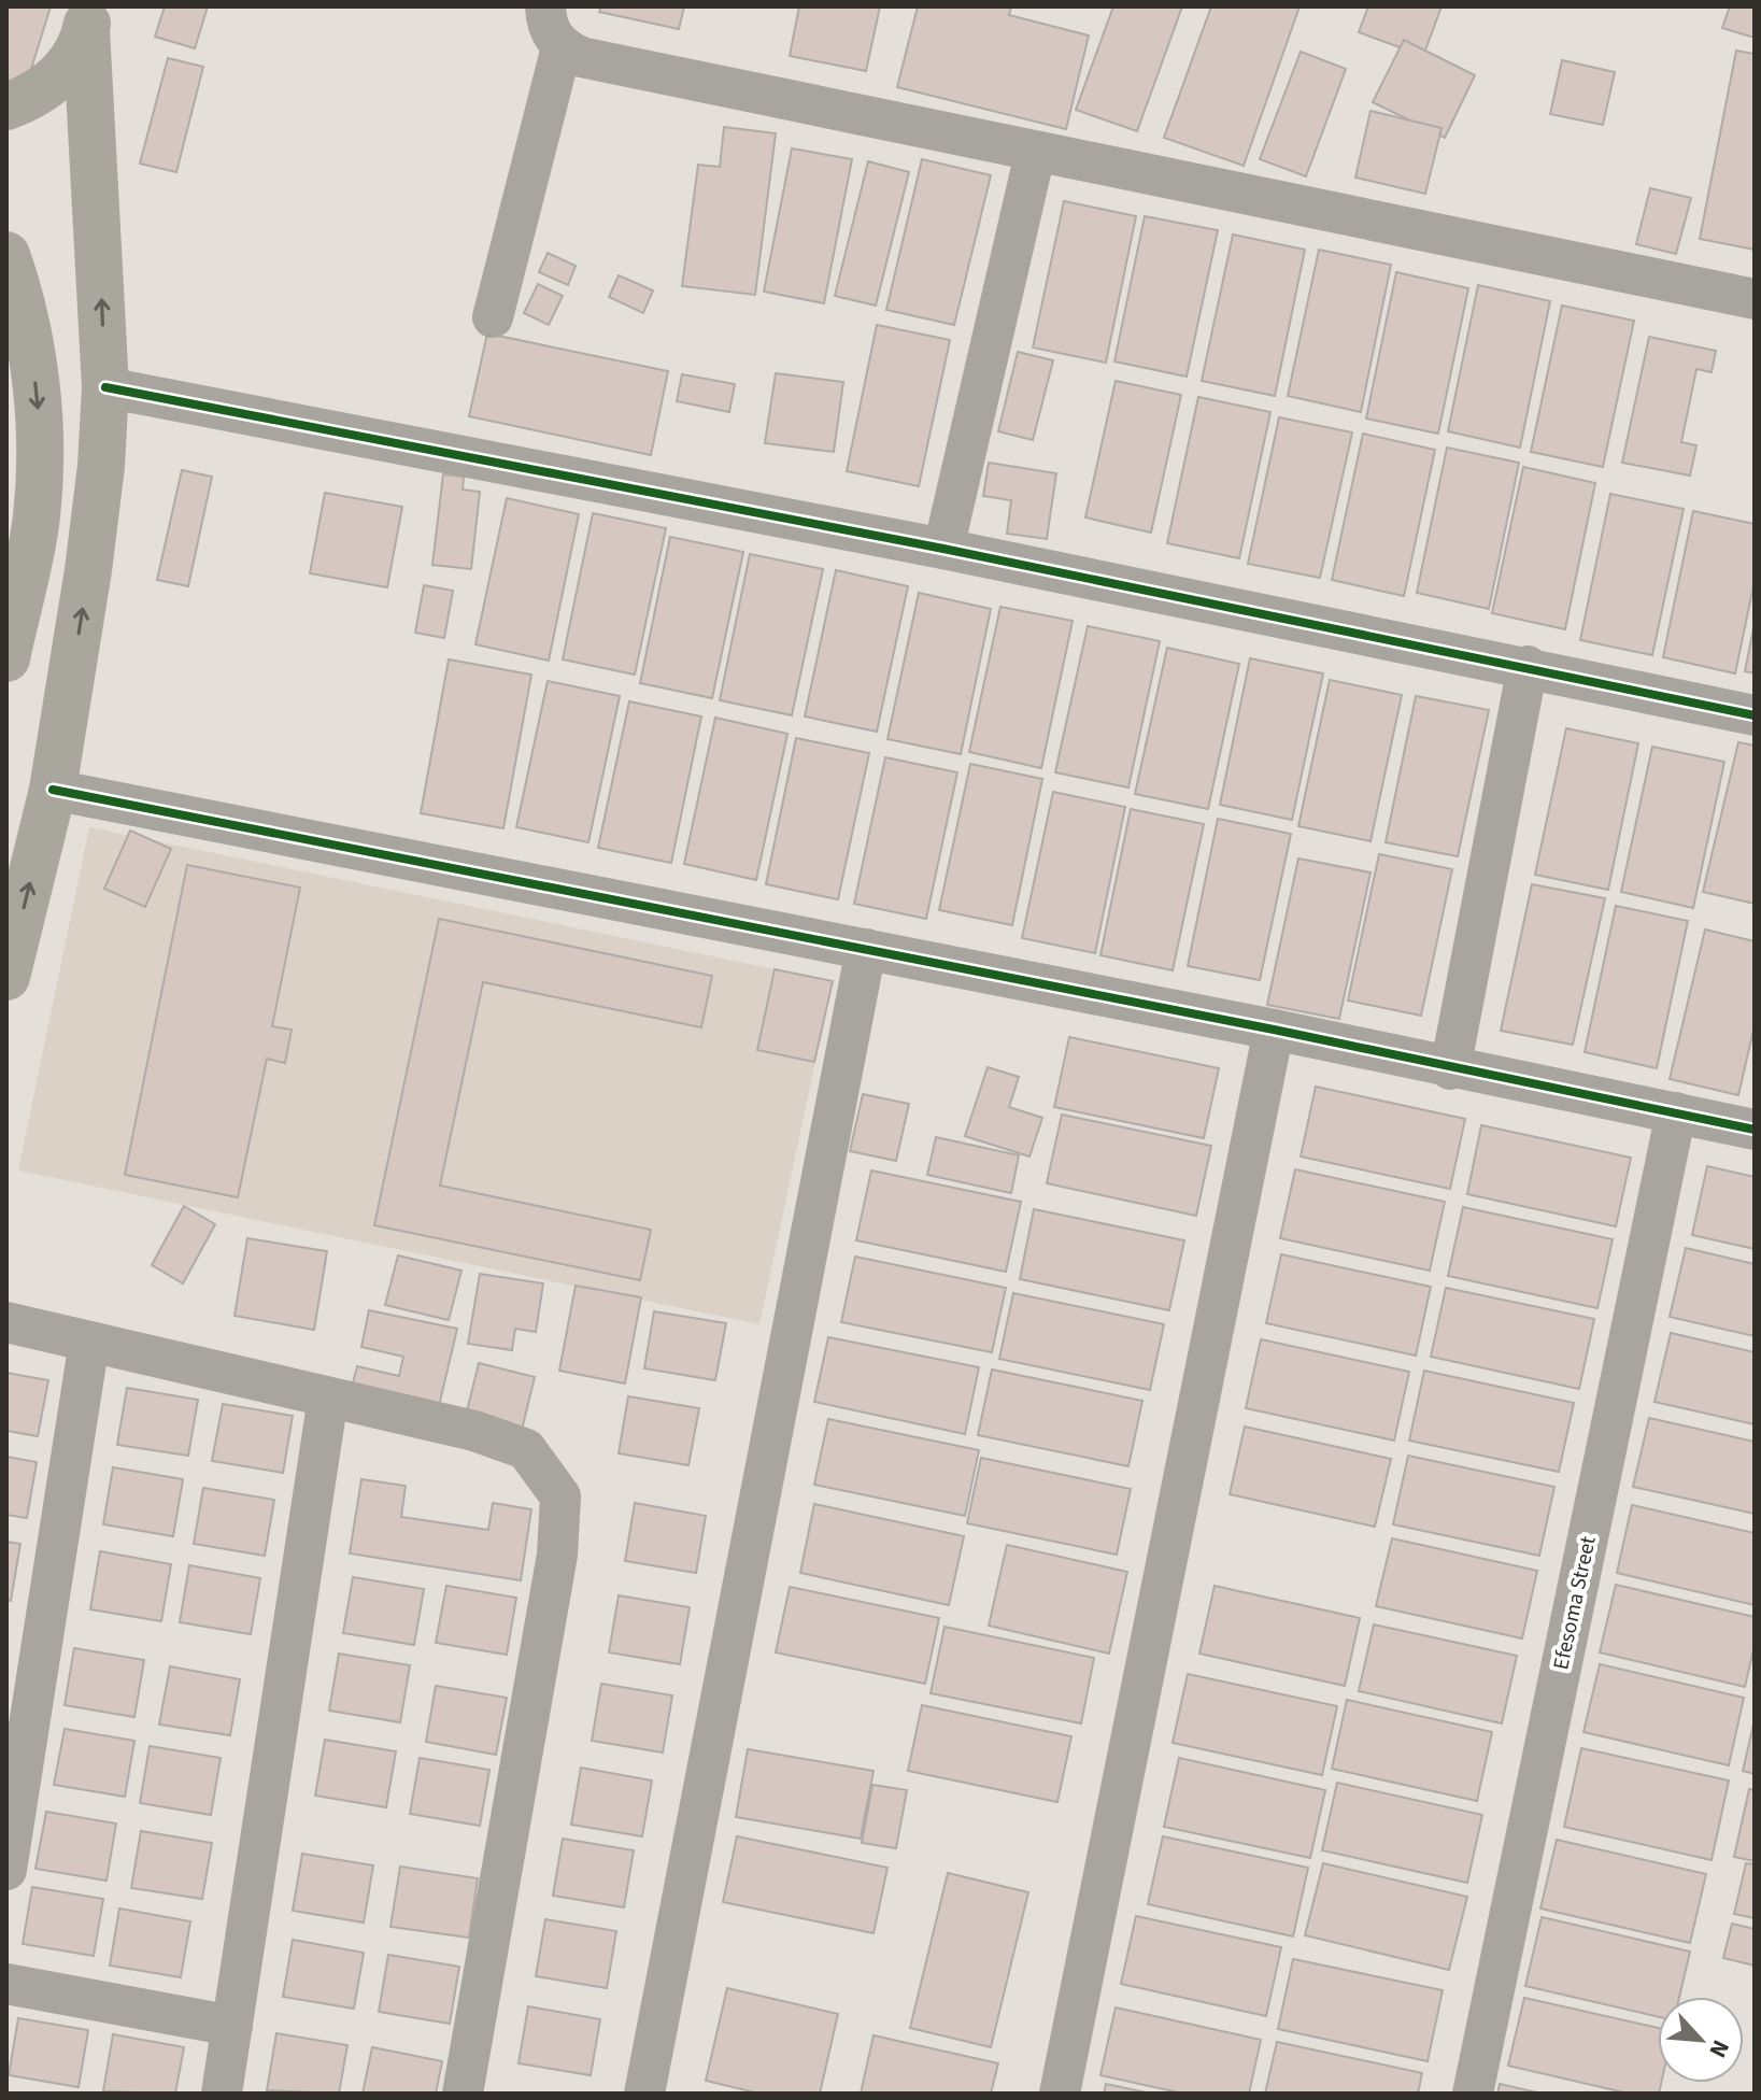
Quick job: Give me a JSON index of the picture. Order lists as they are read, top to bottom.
{
  "streets": {
    "street": ["Efesoma Street"]
  },
  "north": "bottom right"
}
